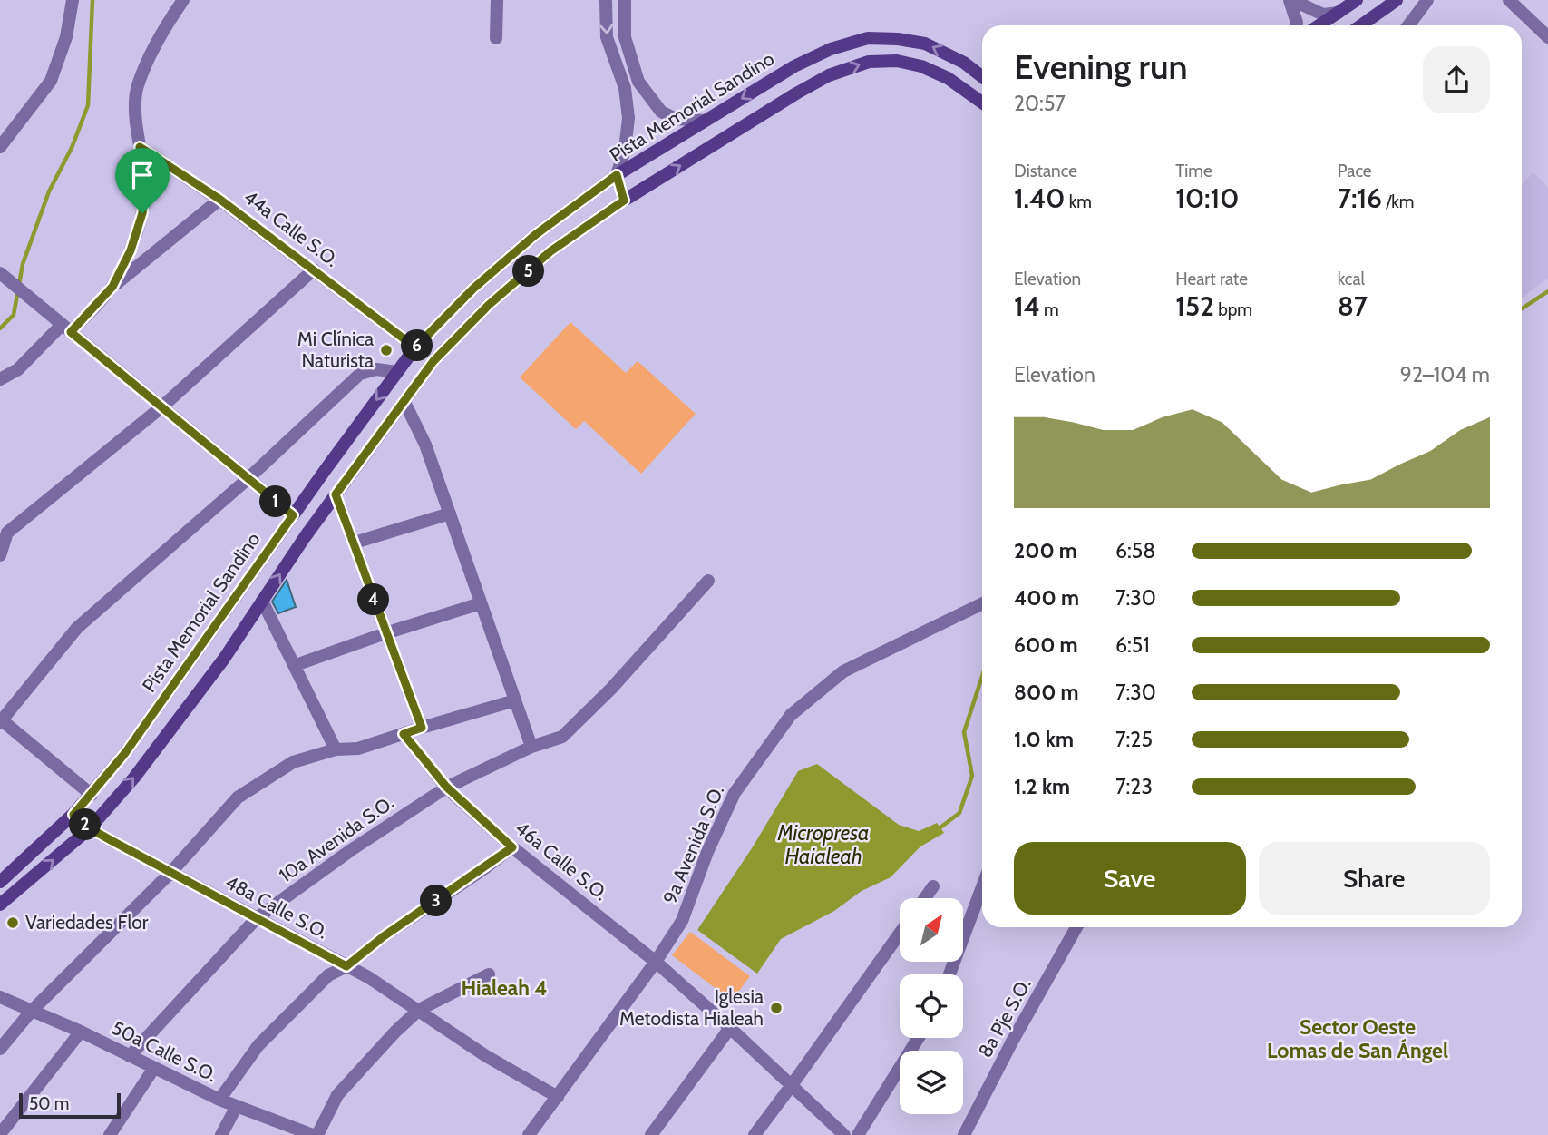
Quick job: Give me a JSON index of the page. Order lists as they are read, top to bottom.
{
  "streets": {
    "main road": ["Pista Memorial Sandino"],
    "street": [
      "44a Calle S.O.",
      "10a Avenida S.O.",
      "9a Avenida S.O.",
      "46a Calle S.O.",
      "48a Calle S.O.",
      "8a Pje S.O.",
      "50a Calle S.O."
    ]
  },
  "crossings": [
    ["Pista Memorial Sandino", "44a Calle S.O."],
    ["Pista Memorial Sandino", "48a Calle S.O."],
    ["10a Avenida S.O.", "46a Calle S.O."],
    ["10a Avenida S.O.", "48a Calle S.O."],
    ["10a Avenida S.O.", "50a Calle S.O."],
    ["9a Avenida S.O.", "46a Calle S.O."],
    ["9a Avenida S.O.", "48a Calle S.O."]
  ],
  "districts": ["Hialeah 4", "Sector Oeste Lomas de San Ángel"],
  "water": ["Micropresa Haialeah"],
  "places": ["Mi Clínica Naturista", "Variedades Flor", "Iglesia Metodista Hialeah"],
  "scale_bar": "50 m",
  "north": "top right",
  "page": {
    "heading": ["Evening run", "20:57"],
    "stats": [
      ["Distance", "1.40 km"],
      ["Time", "10:10"],
      ["Pace", "7:16 /km"],
      ["Elevation", "14 m"],
      ["Heart rate", "152 bpm"],
      ["kcal", "87"]
    ],
    "pins": [
      "5",
      "6",
      "1",
      "4",
      "2",
      "3"
    ],
    "chart": ["Elevation", "92–104 m"],
    "list": [
      {
        "name": "200 m",
        "note": "6:58"
      },
      {
        "name": "400 m",
        "note": "7:30"
      },
      {
        "name": "600 m",
        "note": "6:51"
      },
      {
        "name": "800 m",
        "note": "7:30"
      },
      {
        "name": "1.0 km",
        "note": "7:25"
      },
      {
        "name": "1.2 km",
        "note": "7:23"
      }
    ],
    "buttons": ["Save", "Share"],
    "scale": "50 m"
  }
}
